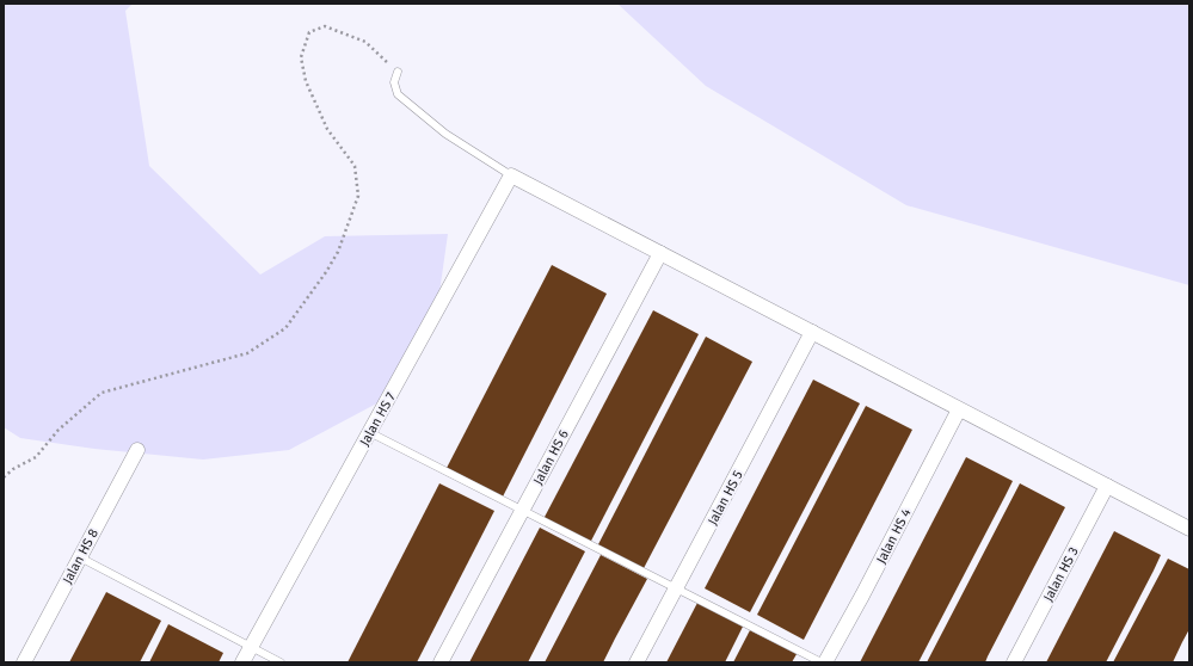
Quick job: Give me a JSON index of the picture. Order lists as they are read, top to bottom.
{
  "streets": {
    "street": [
      "Jalan HS 7",
      "Jalan HS 6",
      "Jalan HS 5",
      "Jalan HS 4",
      "Jalan HS 8",
      "Jalan HS 3"
    ]
  }
}
